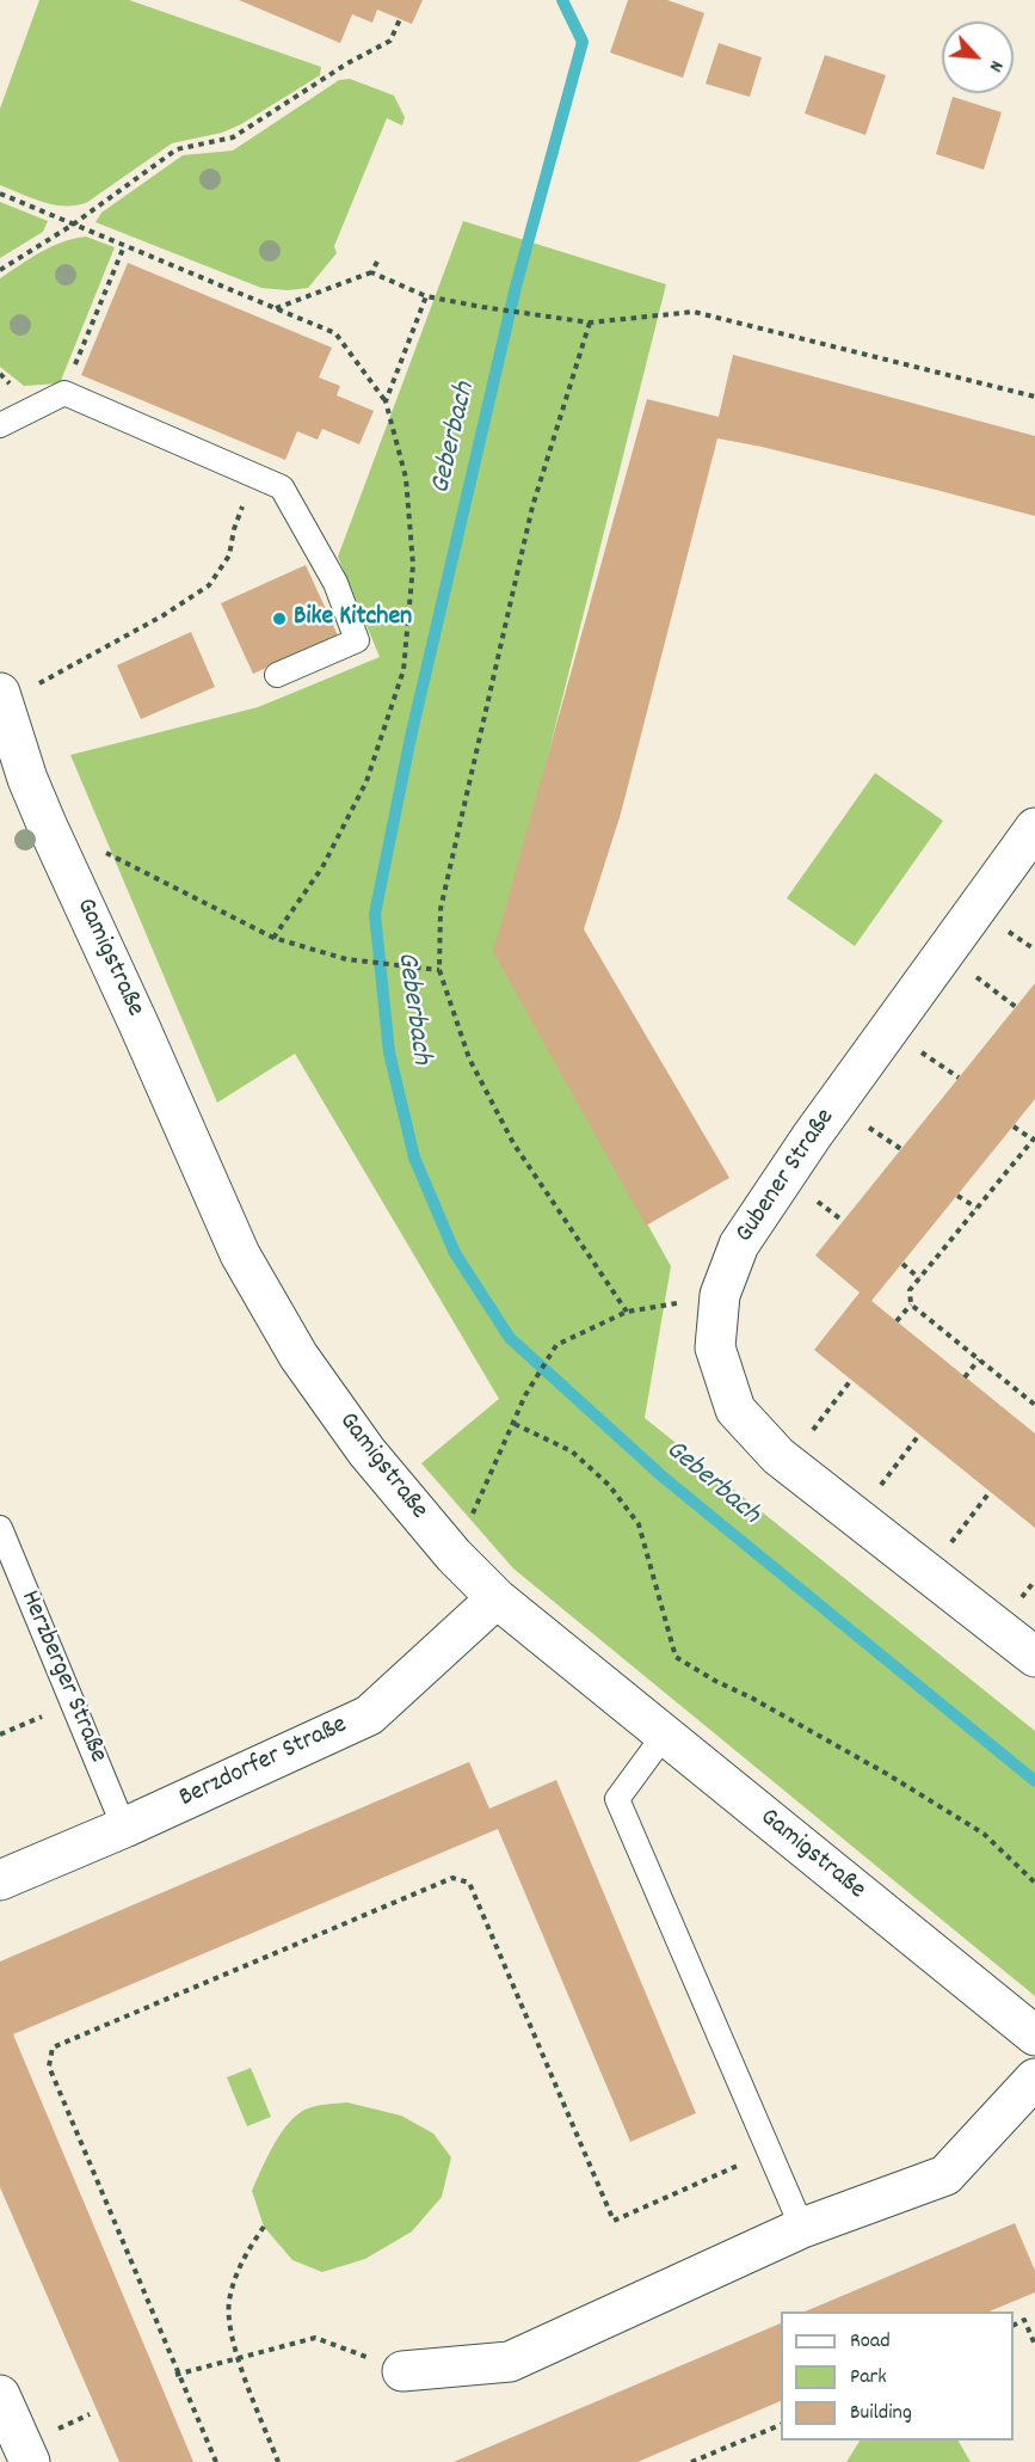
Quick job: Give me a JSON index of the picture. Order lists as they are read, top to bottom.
{
  "streets": {
    "street": ["Gamigstraße", "Gubener Straße", "Berzdorfer Straße"],
    "lane": ["Herzberger Straße"]
  },
  "crossings": [
    ["Gamigstraße", "Berzdorfer Straße"],
    ["Herzberger Straße", "Berzdorfer Straße"]
  ],
  "water": ["Geberbach"],
  "places": ["Bike Kitchen"],
  "legend": ["Road", "Park", "Building"],
  "north": "bottom right"
}
